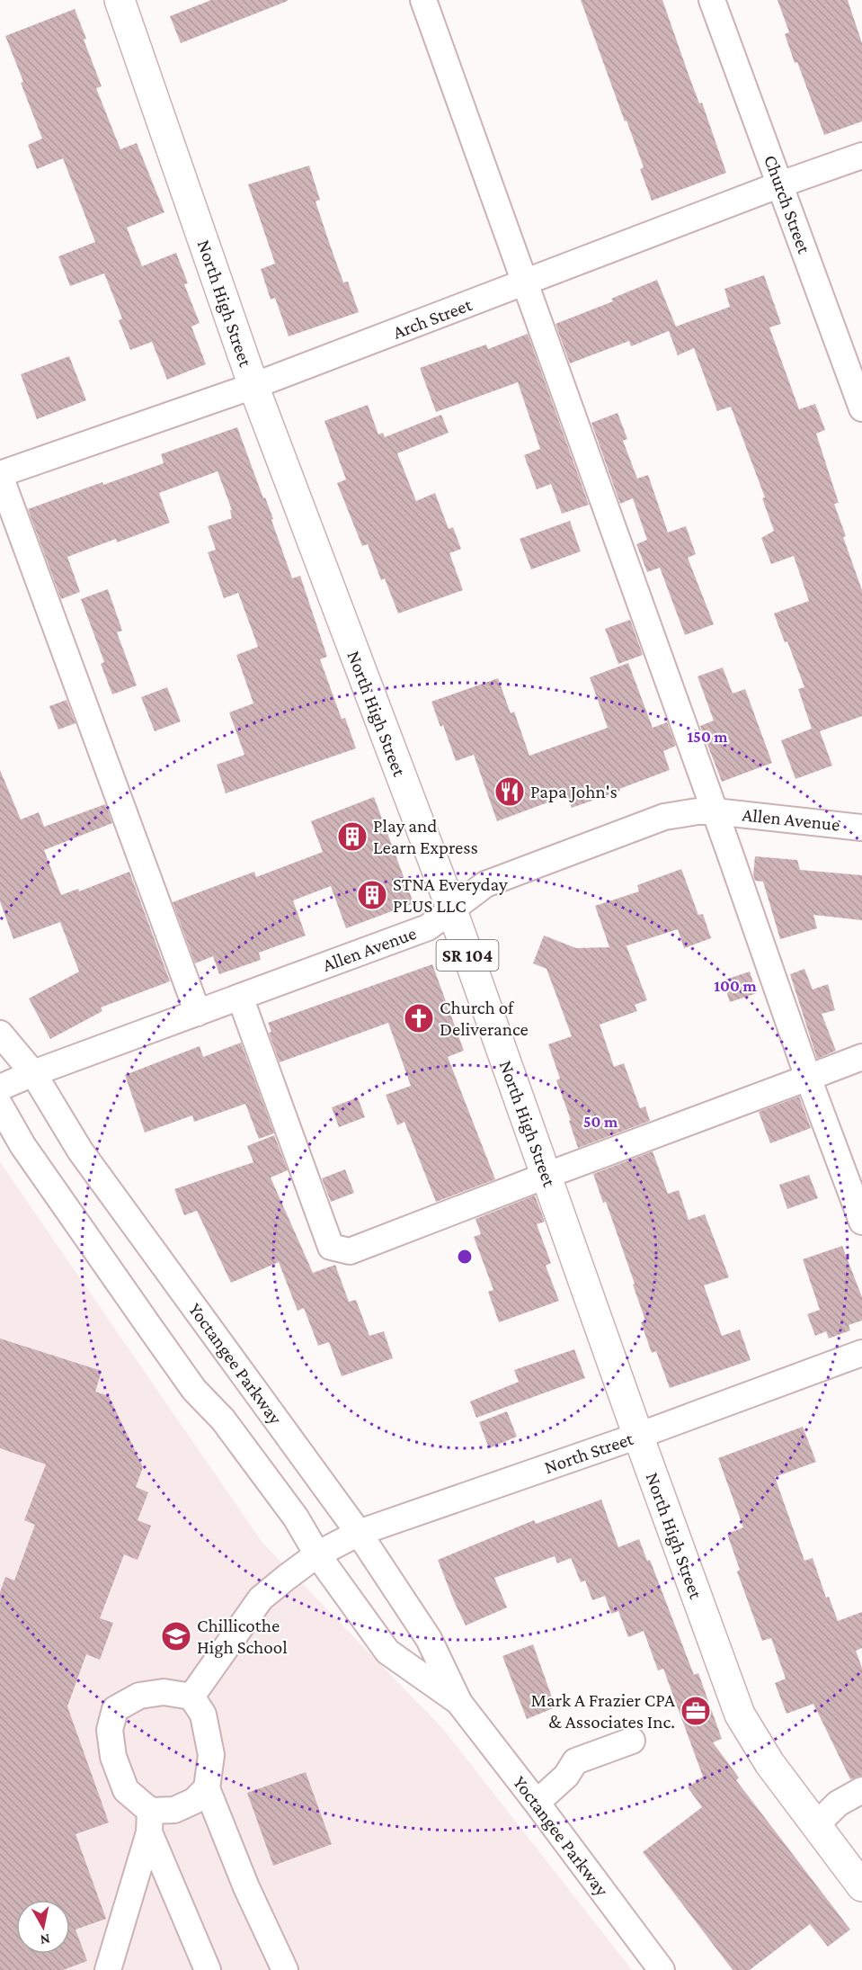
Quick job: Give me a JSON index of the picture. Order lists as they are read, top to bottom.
{
  "streets": {
    "main road": ["North High Street", "SR 104"],
    "street": [
      "Church Street",
      "Arch Street",
      "Allen Avenue",
      "Yoctangee Parkway",
      "North Street"
    ]
  },
  "crossings": [
    ["Church Street", "Arch Street"],
    ["North High Street", "Arch Street"],
    ["North High Street", "Allen Avenue"],
    ["North High Street", "North Street"],
    ["Allen Avenue", "Yoctangee Parkway"],
    ["Yoctangee Parkway", "North Street"]
  ],
  "places": {
    "restaurant": ["Papa John's"],
    "building": ["Play and Learn Express", "STNA Everyday PLUS LLC"],
    "church": ["Church of Deliverance"],
    "school or university": ["Chillicothe High School"],
    "office": ["Mark A Frazier CPA & Associates Inc."]
  },
  "north": "bottom",
  "rings": ["150 m", "100 m", "50 m"]
}
